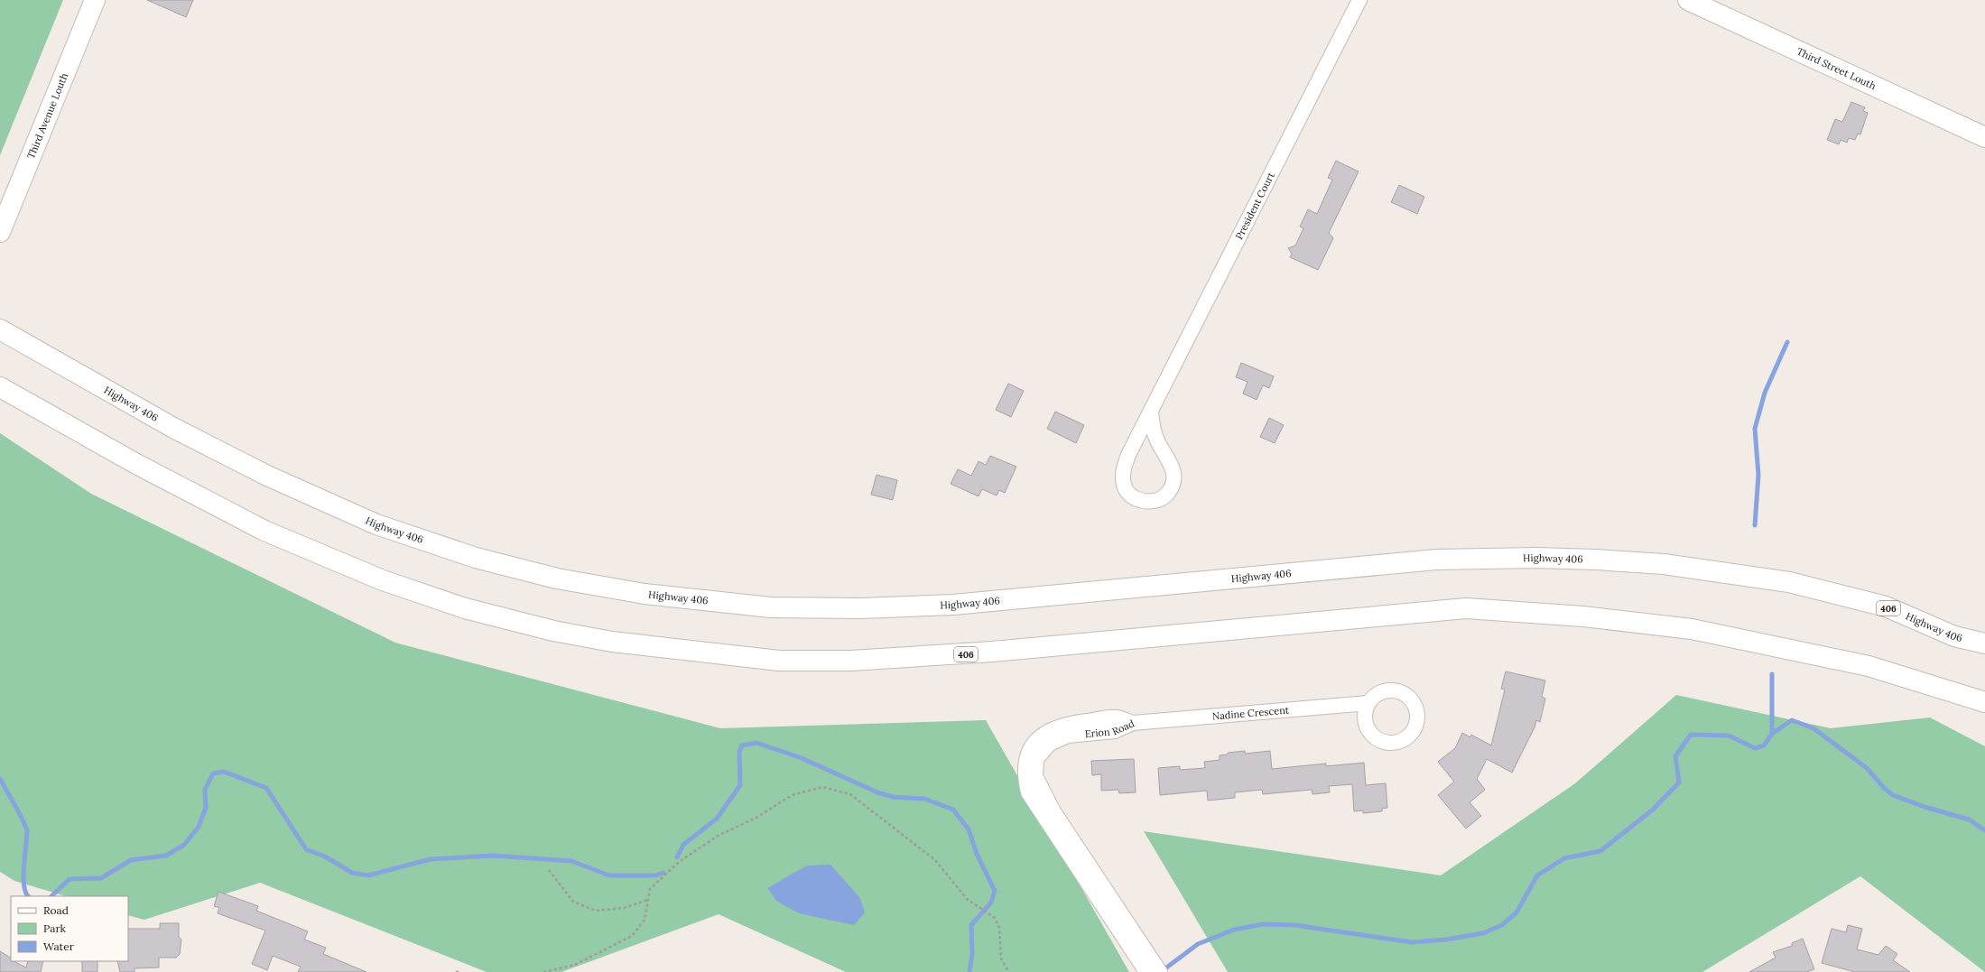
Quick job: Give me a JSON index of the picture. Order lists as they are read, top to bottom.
{
  "streets": {
    "main road": [
      "Third Street Louth",
      "Third Avenue Louth",
      "Highway 406",
      "406"
    ],
    "street": ["President Court", "Nadine Crescent", "Erion Road"]
  },
  "crossings": [
    ["Nadine Crescent", "Erion Road"]
  ],
  "legend": ["Road", "Park", "Water"]
}
